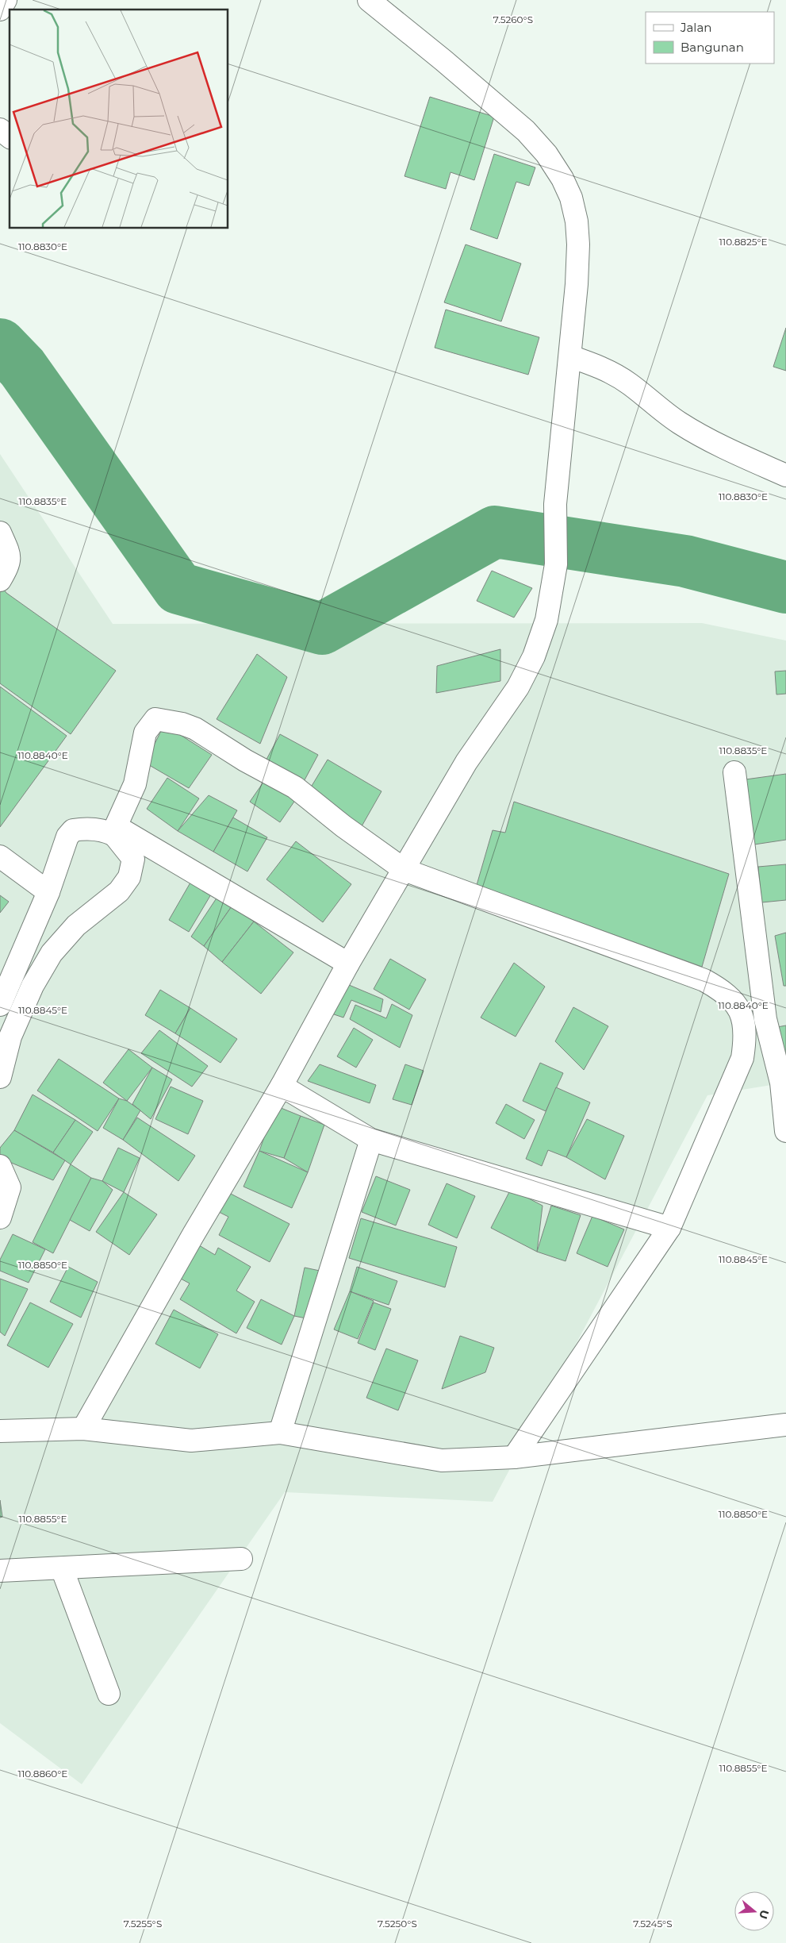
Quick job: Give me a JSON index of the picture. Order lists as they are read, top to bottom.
{
  "legend": ["Jalan", "Bangunan"],
  "north": "right",
  "coordinates": [
    "7.5260°S",
    "110.8825°E",
    "110.8830°E",
    "110.8835°E",
    "110.8840°E",
    "110.8845°E",
    "110.8850°E",
    "110.8855°E",
    "110.8860°E",
    "7.5255°S",
    "7.5250°S",
    "7.5245°S"
  ]
}
